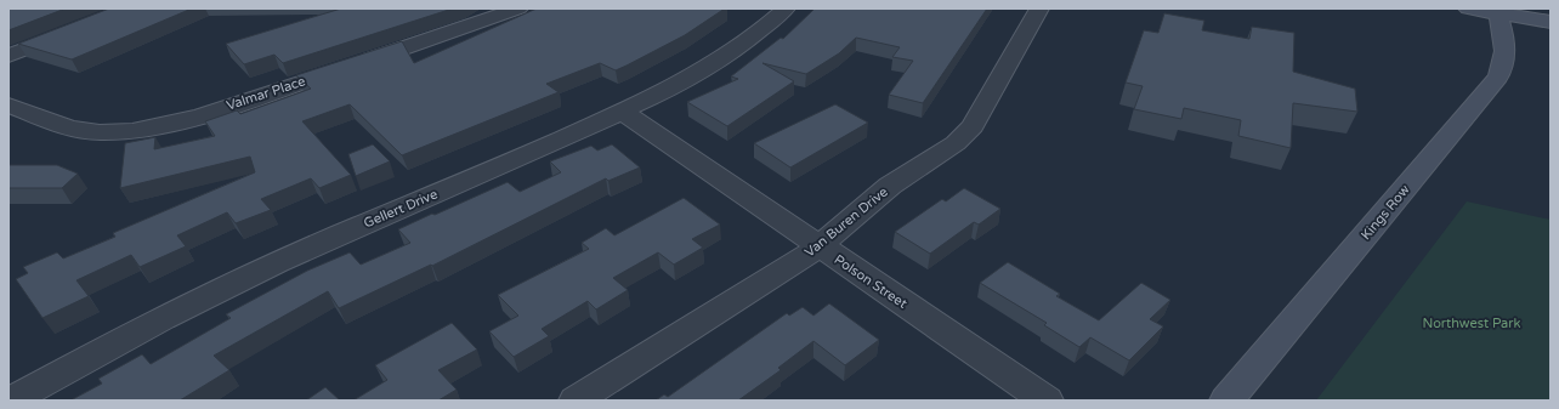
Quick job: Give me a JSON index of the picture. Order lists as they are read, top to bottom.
{
  "streets": {
    "main road": ["Kings Row"],
    "street": [
      "Valmar Place",
      "Gellert Drive",
      "Van Buren Drive",
      "Polson Street"
    ]
  },
  "crossings": [
    ["Gellert Drive", "Polson Street"],
    ["Van Buren Drive", "Polson Street"]
  ],
  "parks": ["Northwest Park"]
}
